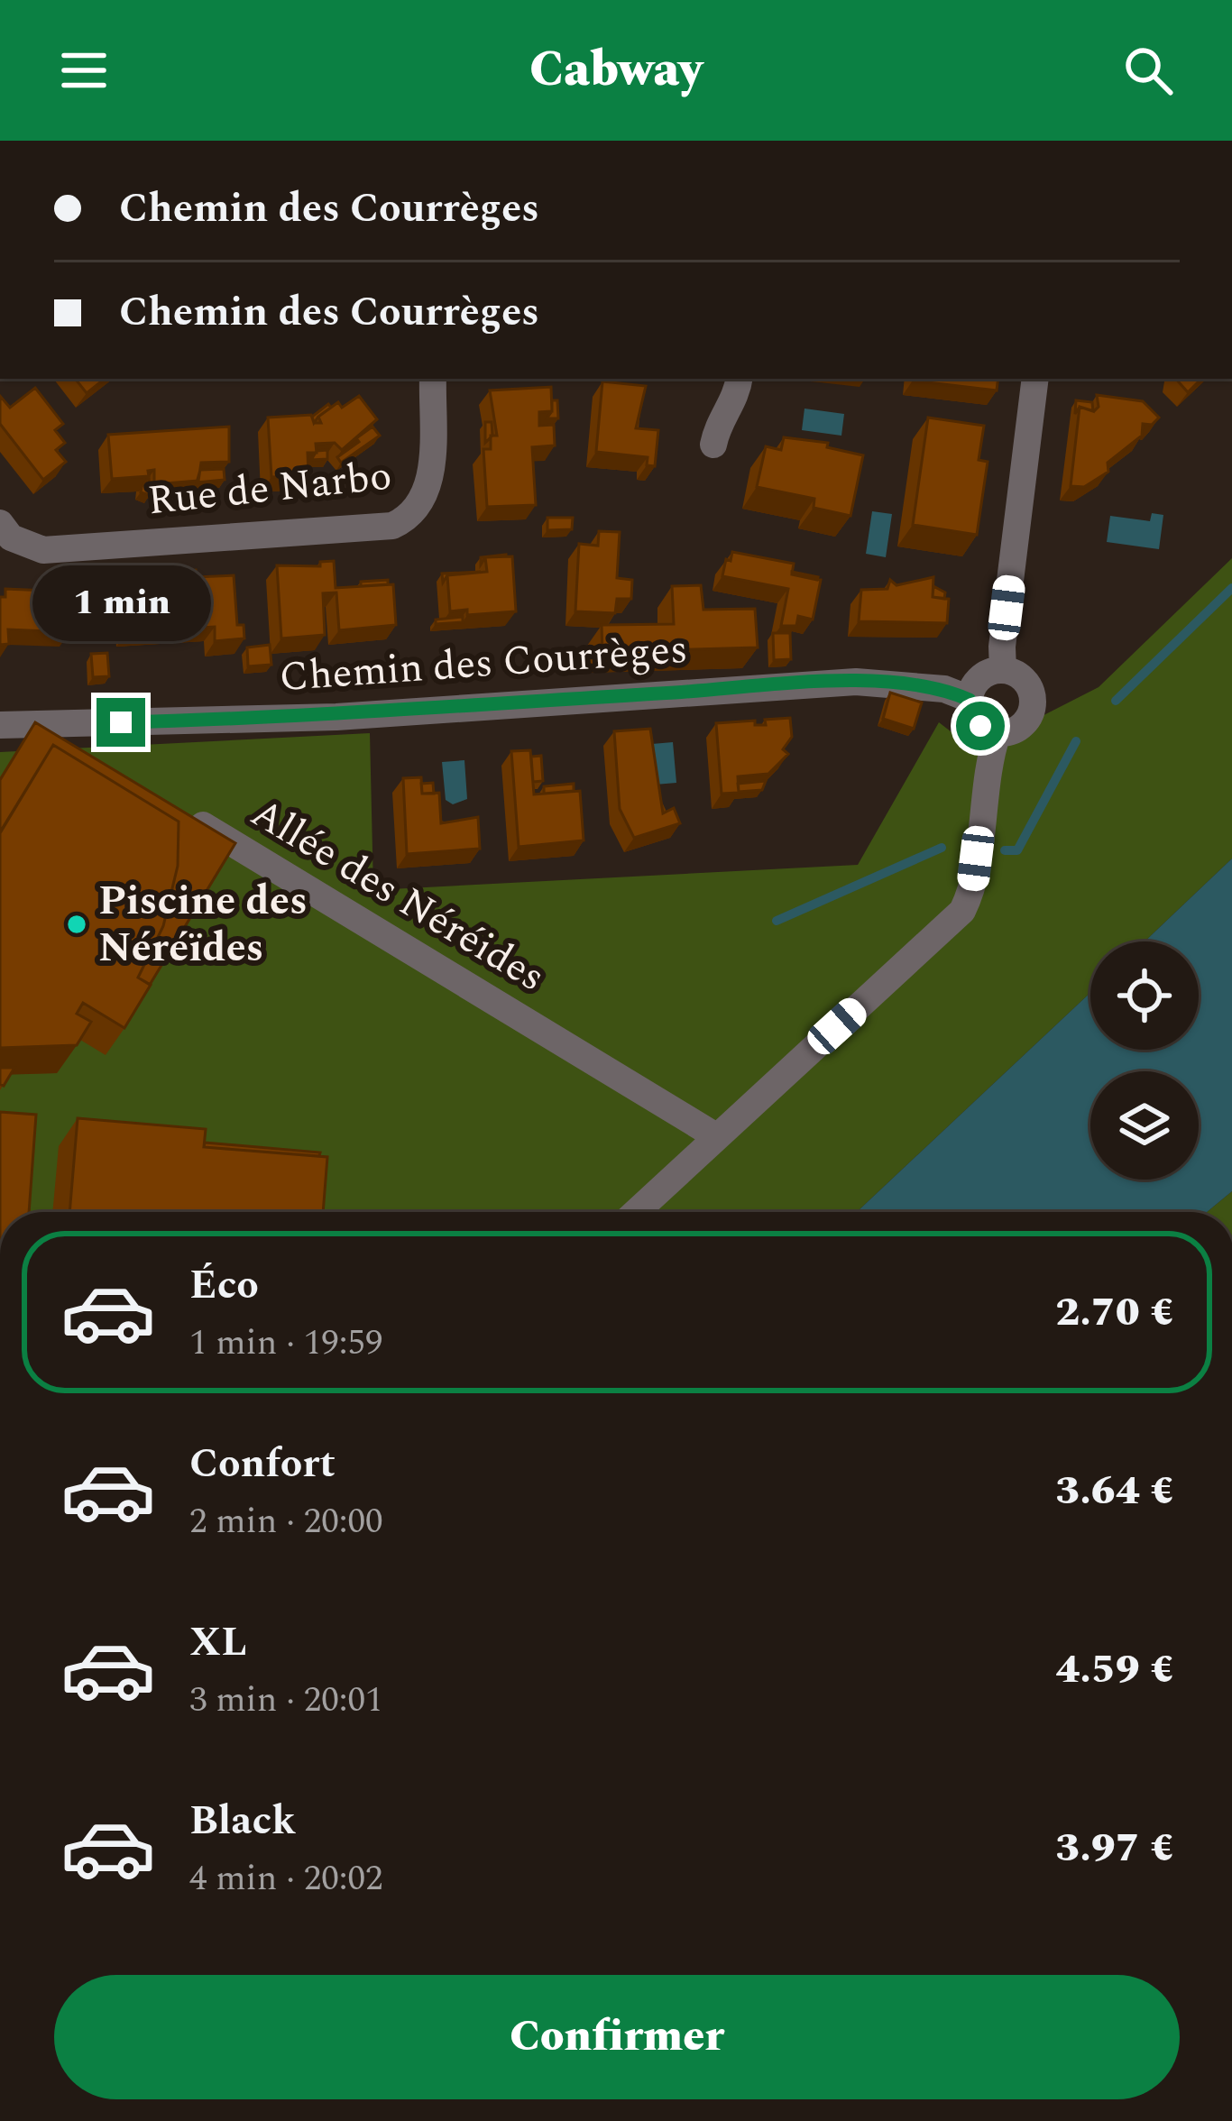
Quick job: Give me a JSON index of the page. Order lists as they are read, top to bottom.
{
  "streets": {
    "street": ["Rue de Narbo", "Chemin des Courrèges", "Allée des Néréides"]
  },
  "places": ["Piscine des Néréïdes"],
  "page": {
    "header": "Cabway",
    "banner": ["Chemin des Courrèges", "Chemin des Courrèges"],
    "bubble": "1 min",
    "list": [
      {
        "name": "Éco",
        "note": "1 min · 19:59",
        "value": "2.70 €"
      },
      {
        "name": "Confort",
        "note": "2 min · 20:00",
        "value": "3.64 €"
      },
      {
        "name": "XL",
        "note": "3 min · 20:01",
        "value": "4.59 €"
      },
      {
        "name": "Black",
        "note": "4 min · 20:02",
        "value": "3.97 €"
      }
    ],
    "buttons": "Confirmer"
  }
}
